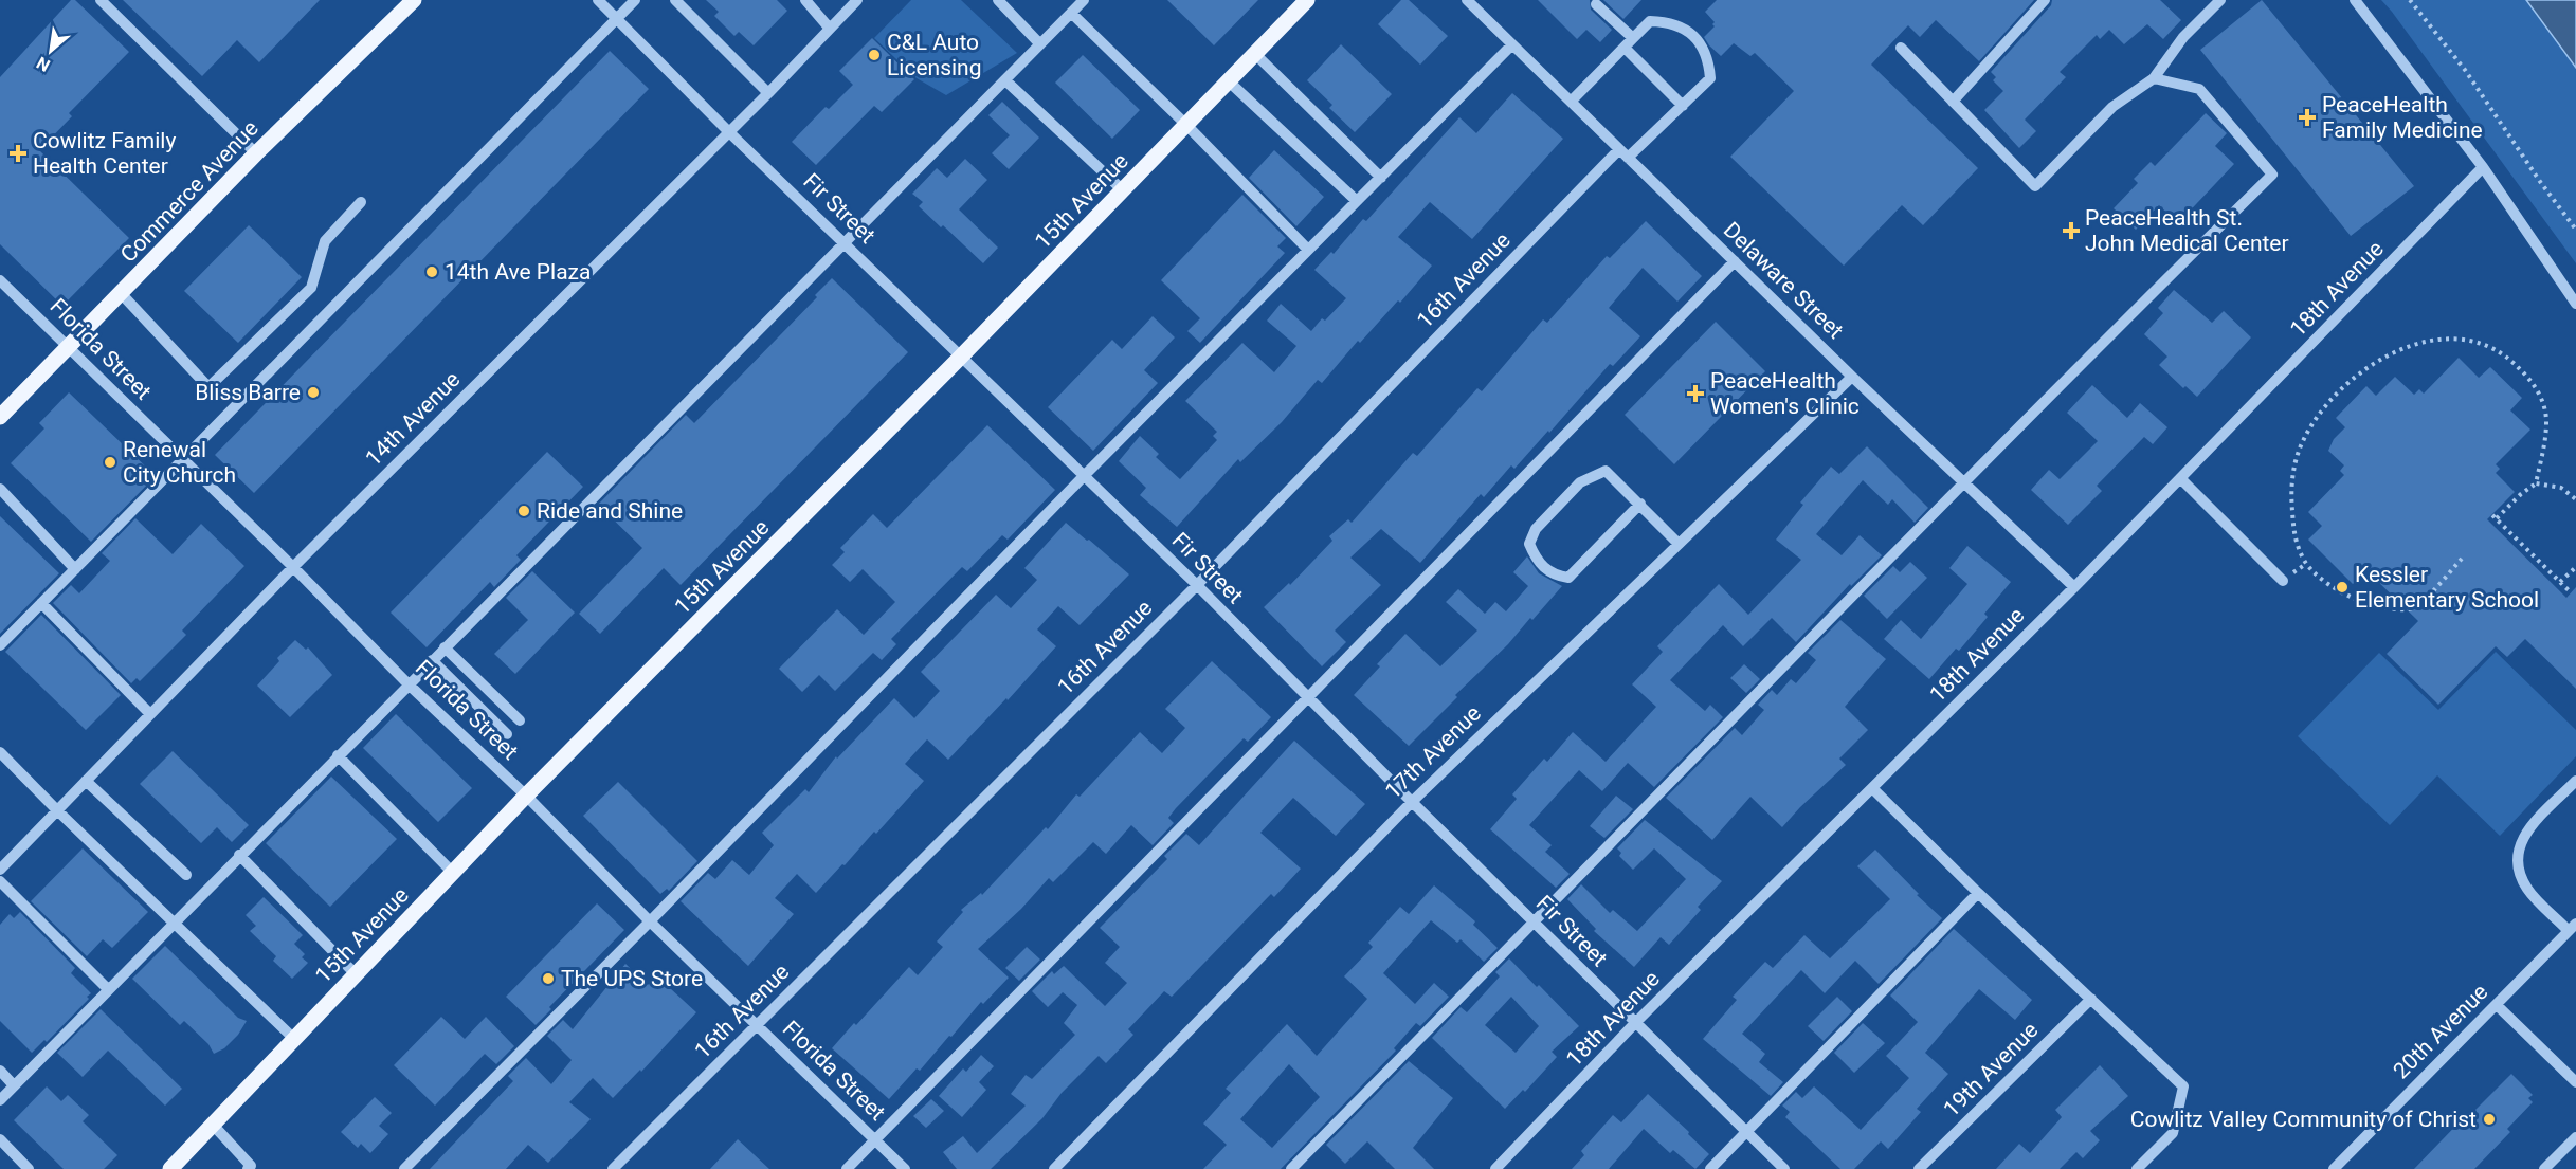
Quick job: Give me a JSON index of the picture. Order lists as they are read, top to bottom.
{
  "streets": {
    "main road": ["Commerce Avenue", "15th Avenue"],
    "street": [
      "Fir Street",
      "16th Avenue",
      "Delaware Street",
      "18th Avenue",
      "Florida Street",
      "14th Avenue",
      "17th Avenue",
      "20th Avenue",
      "19th Avenue"
    ]
  },
  "crossings": [
    ["Commerce Avenue", "Florida Street"],
    ["15th Avenue", "Fir Street"],
    ["15th Avenue", "Florida Street"],
    ["Fir Street", "16th Avenue"],
    ["Fir Street", "18th Avenue"],
    ["Fir Street", "14th Avenue"],
    ["Fir Street", "17th Avenue"],
    ["16th Avenue", "Delaware Street"],
    ["16th Avenue", "Florida Street"],
    ["Delaware Street", "18th Avenue"],
    ["Delaware Street", "17th Avenue"],
    ["Florida Street", "14th Avenue"]
  ],
  "places": {
    "other": [
      "C&L Auto Licensing",
      "14th Ave Plaza",
      "Bliss Barre",
      "Renewal City Church",
      "Ride and Shine",
      "Kessler Elementary School",
      "The UPS Store",
      "Cowlitz Valley Community of Christ"
    ],
    "health": [
      "PeaceHealth Family Medicine",
      "Cowlitz Family Health Center",
      "PeaceHealth St. John Medical Center",
      "PeaceHealth Women's Clinic"
    ]
  },
  "north": "bottom left"
}
